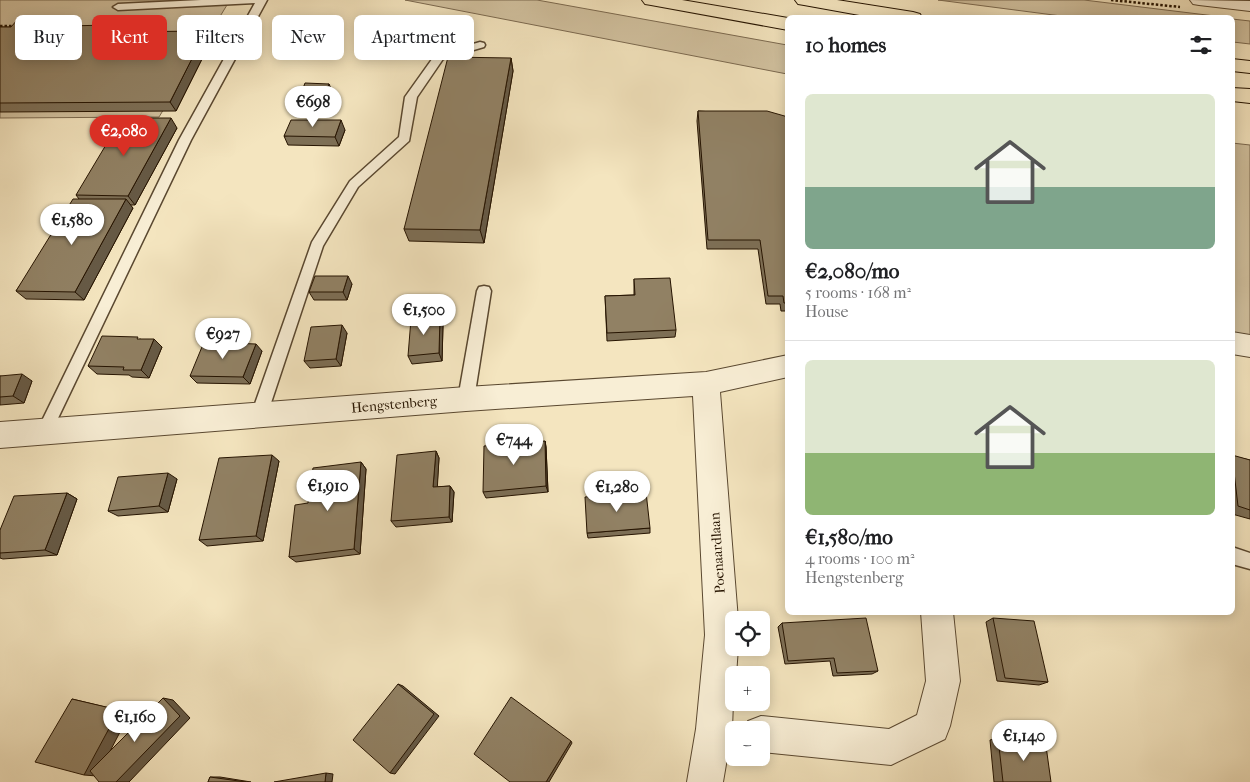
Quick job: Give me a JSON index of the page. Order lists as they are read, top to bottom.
{
  "streets": {
    "street": ["Hengstenberg", "Poenaardlaan"]
  },
  "crossings": [
    ["Hengstenberg", "Poenaardlaan"]
  ],
  "page": {
    "chip": [
      "Buy",
      "Rent",
      "Filters",
      "New",
      "Apartment"
    ],
    "heading": "10 homes",
    "list": [
      {
        "name": "€2,080/mo",
        "note": "5 rooms · 168 m² · House"
      },
      {
        "name": "€1,580/mo",
        "note": "4 rooms · 100 m² · Hengstenberg"
      }
    ],
    "price": [
      "€698",
      "€2,080",
      "€1,580",
      "€1,500",
      "€927",
      "€744",
      "€1,910",
      "€1,280",
      "€1,160",
      "€1,140"
    ],
    "map_buttons": ["+", "−"]
  }
}
